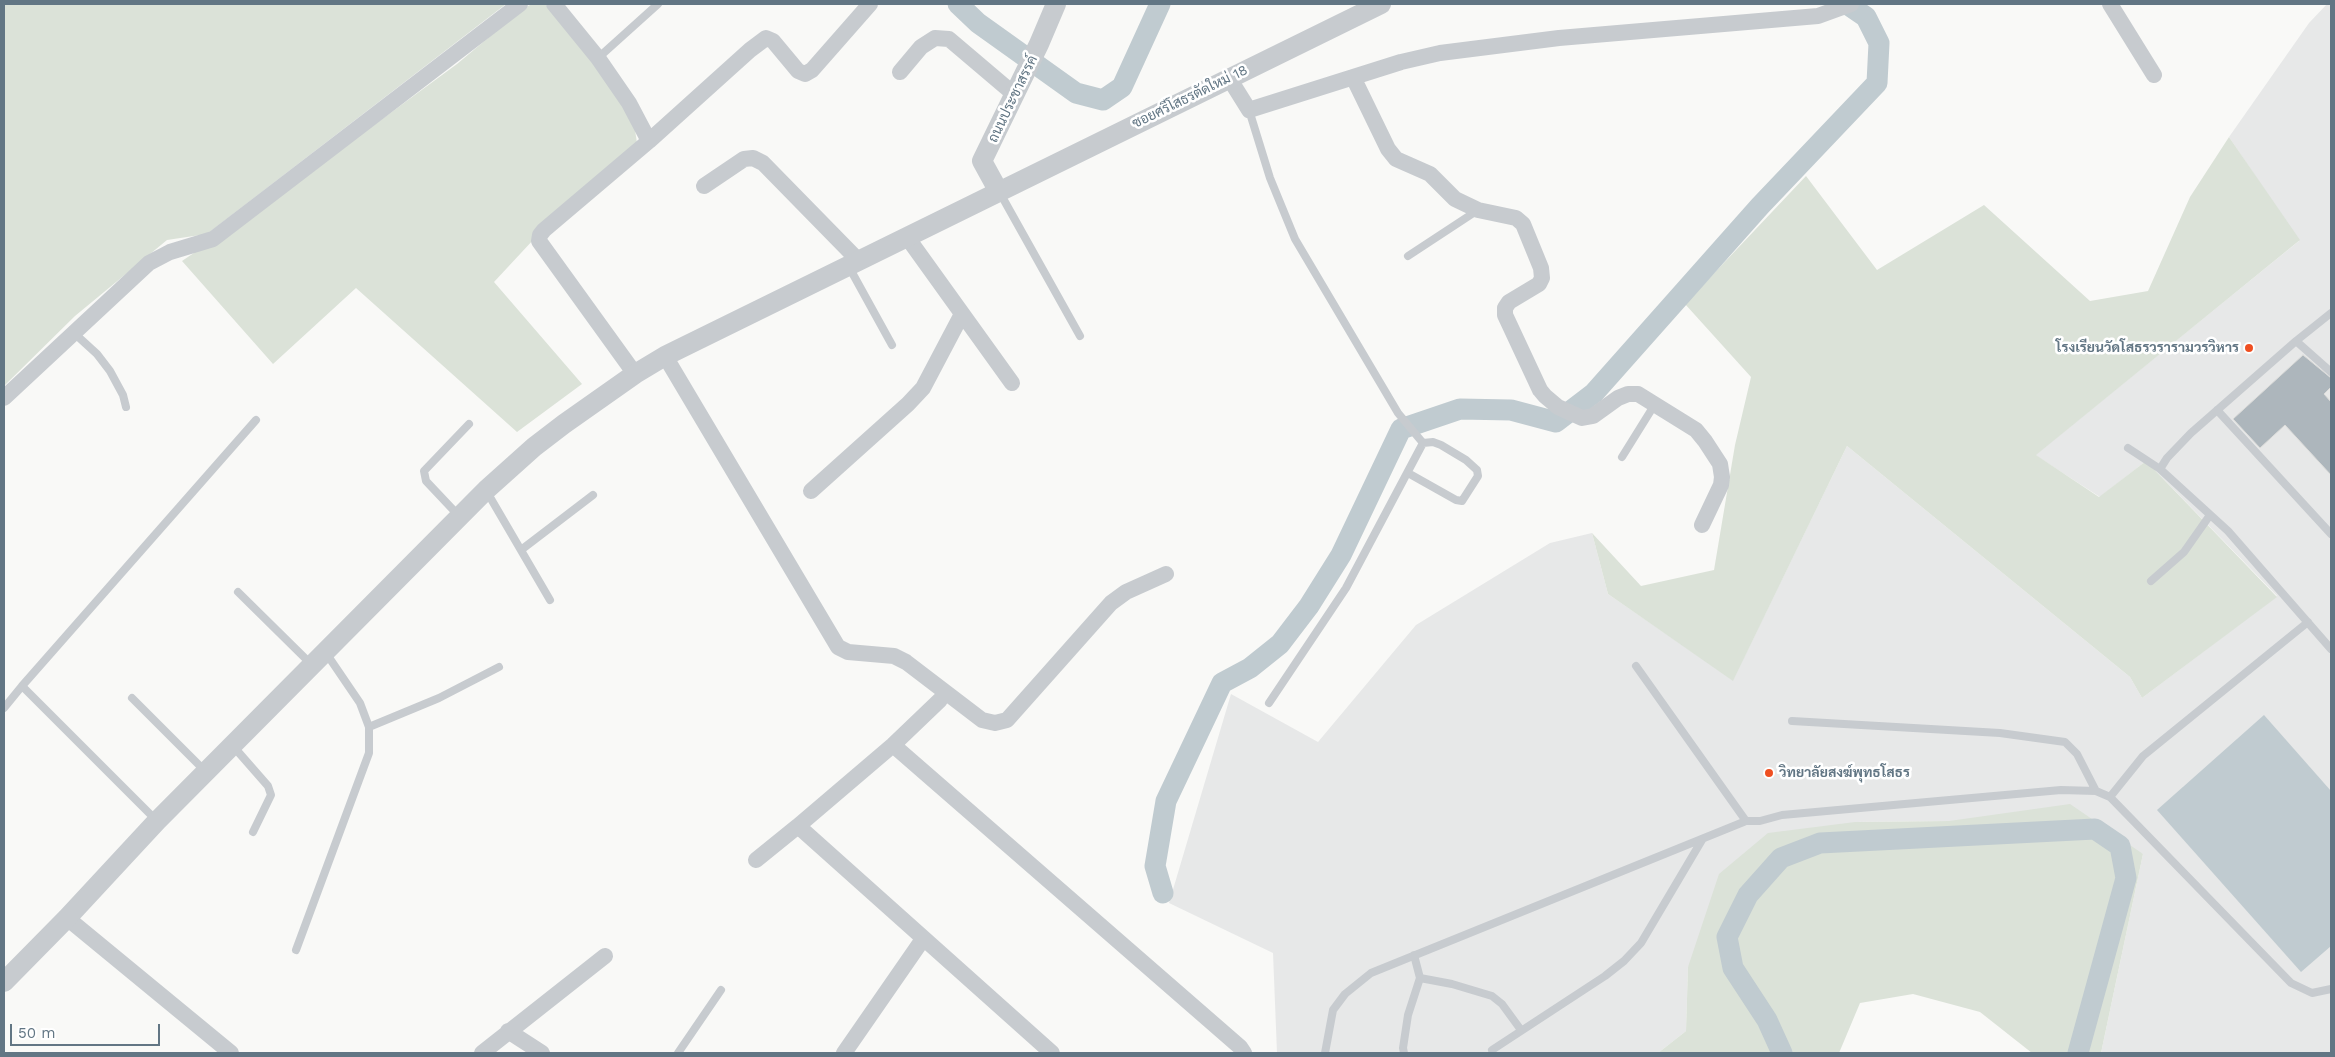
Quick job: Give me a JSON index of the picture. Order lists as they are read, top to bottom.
{
  "streets": {
    "street": ["ซอยศรีโสธรตัดใหม่ 18", "ถนนประชาสรรค์"]
  },
  "crossings": [
    ["ซอยศรีโสธรตัดใหม่ 18", "ถนนประชาสรรค์"]
  ],
  "places": ["โรงเรียนวัดโสธรวรารามวรวิหาร", "วิทยาลัยสงฆ์พุทธโสธร"],
  "scale_bar": "50 m"
}
